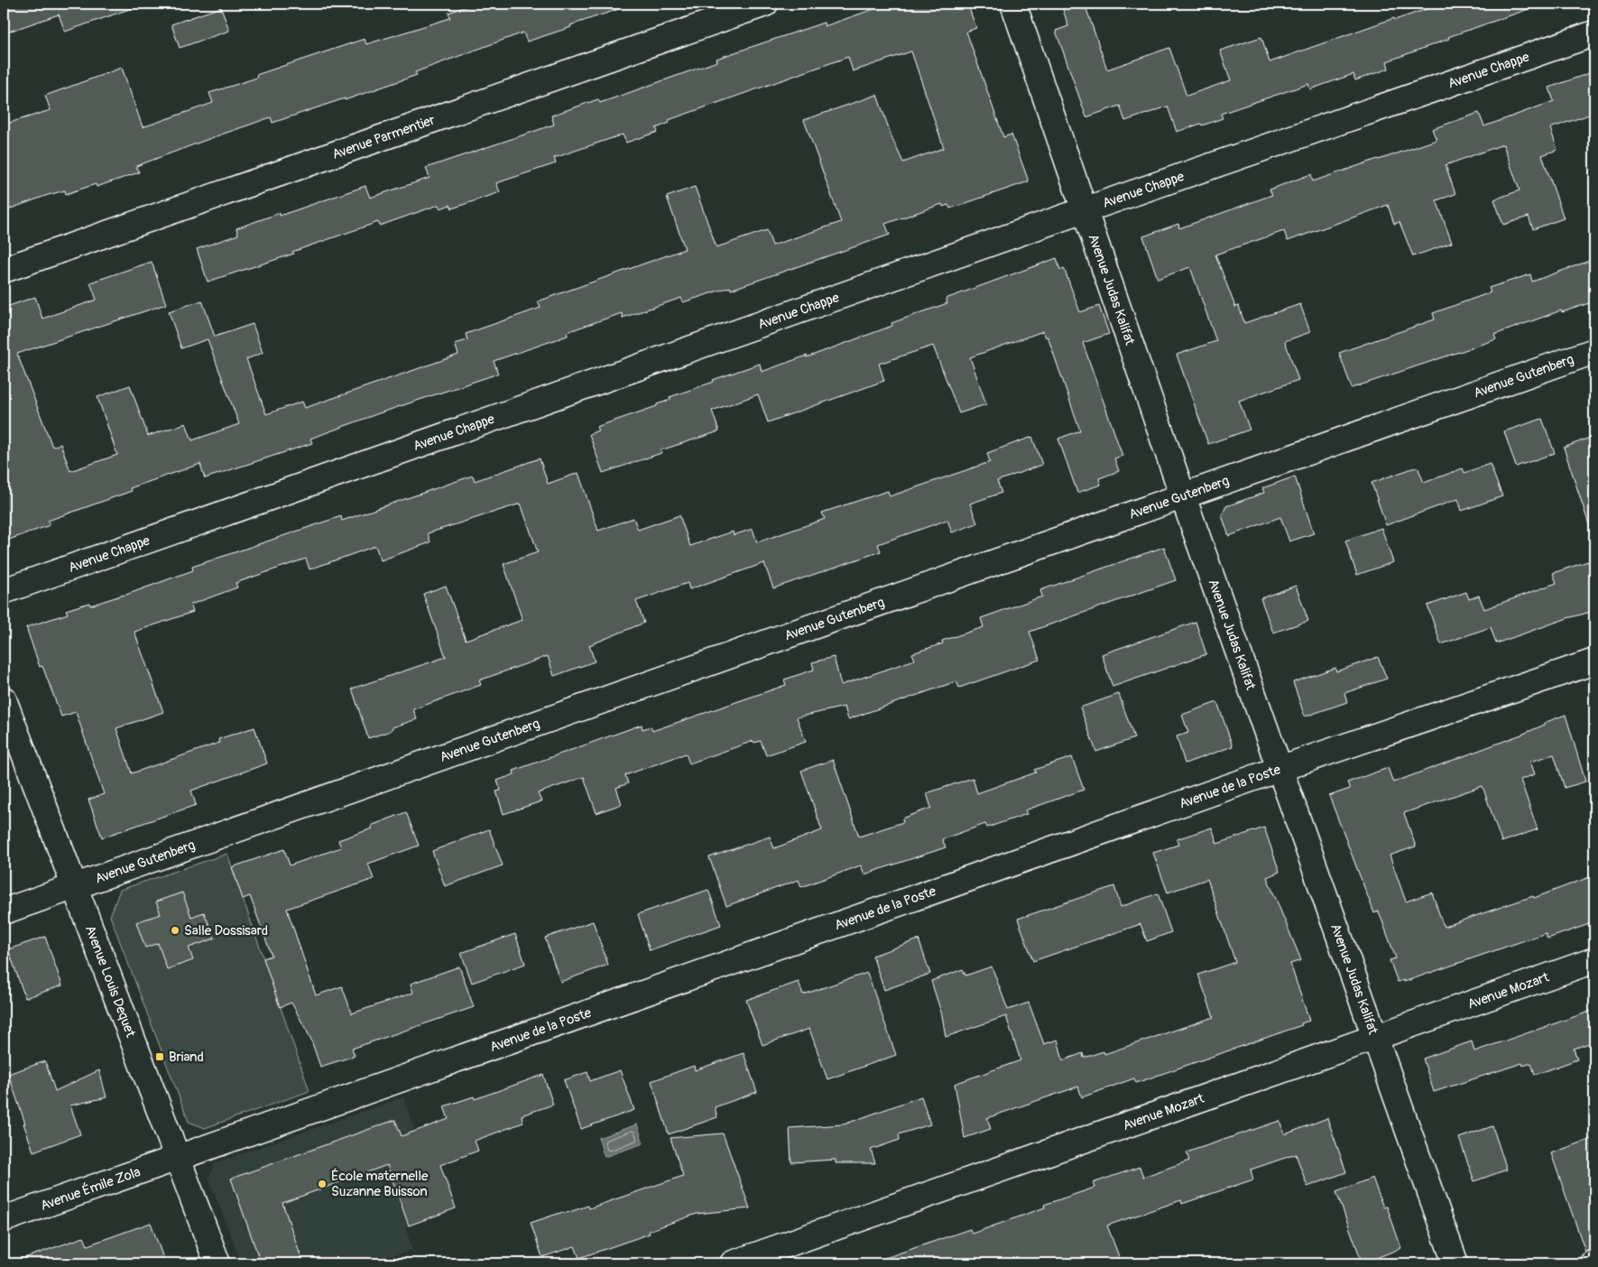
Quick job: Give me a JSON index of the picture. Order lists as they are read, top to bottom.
{
  "streets": {
    "street": [
      "Avenue Chappe",
      "Avenue Parmentier",
      "Avenue Judas Kalifat",
      "Avenue Gutenberg",
      "Avenue de la Poste",
      "Avenue Louis Dequet",
      "Avenue Mozart",
      "Avenue Émile Zola"
    ]
  },
  "crossings": [
    ["Avenue Chappe", "Avenue Judas Kalifat"],
    ["Avenue Judas Kalifat", "Avenue Gutenberg"],
    ["Avenue Judas Kalifat", "Avenue de la Poste"],
    ["Avenue Judas Kalifat", "Avenue Mozart"],
    ["Avenue Gutenberg", "Avenue Louis Dequet"],
    ["Avenue de la Poste", "Avenue Louis Dequet"],
    ["Avenue de la Poste", "Avenue Émile Zola"],
    ["Avenue Louis Dequet", "Avenue Émile Zola"]
  ],
  "places": {
    "other": ["Salle Dossisard", "École maternelle Suzanne Buisson"],
    "transit": ["Briand"]
  }
}
